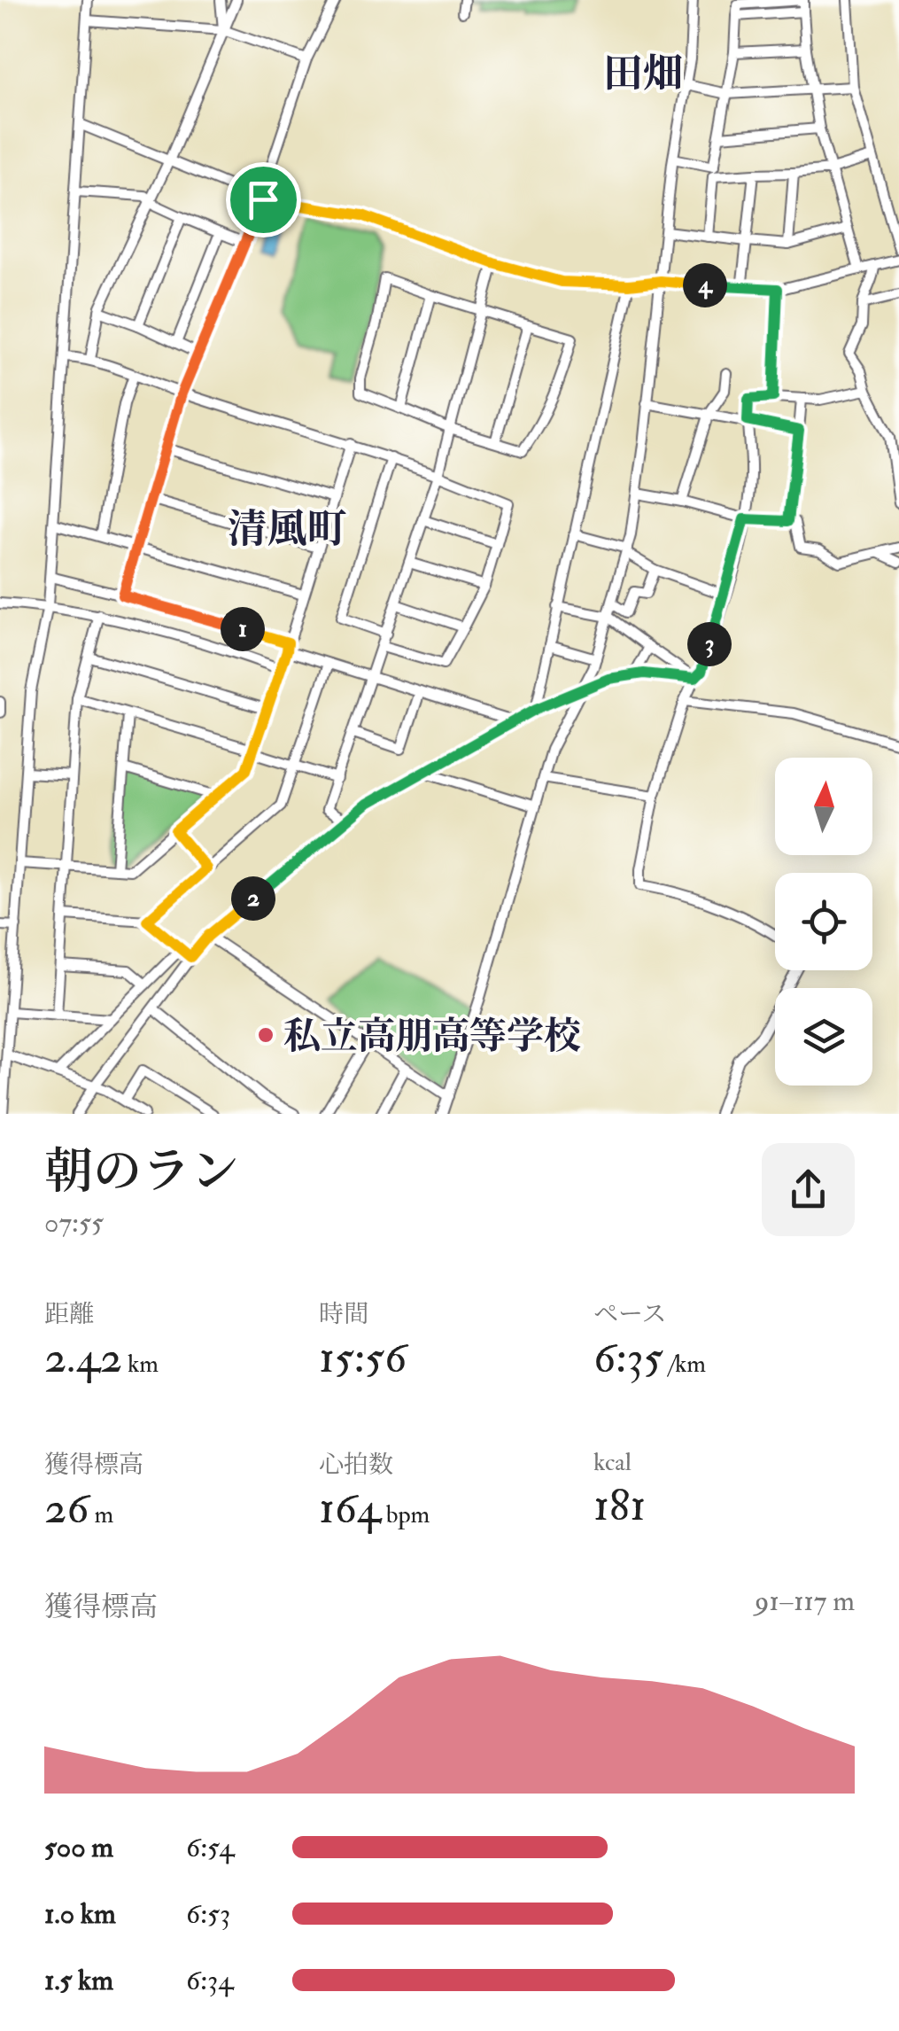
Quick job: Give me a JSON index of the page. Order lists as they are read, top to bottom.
{
  "districts": ["田畑", "清風町"],
  "places": ["私立高朋高等学校"],
  "north": "top",
  "page": {
    "pins": [
      "4",
      "1",
      "3",
      "2"
    ],
    "heading": ["朝のラン", "07:55"],
    "stats": [
      ["距離", "2.42 km"],
      ["時間", "15:56"],
      ["ペース", "6:35 /km"],
      ["獲得標高", "26 m"],
      ["心拍数", "164 bpm"],
      ["kcal", "181"]
    ],
    "chart": ["獲得標高", "91–117 m"],
    "list": [
      {
        "name": "500 m",
        "note": "6:54"
      },
      {
        "name": "1.0 km",
        "note": "6:53"
      },
      {
        "name": "1.5 km",
        "note": "6:34"
      }
    ]
  }
}
